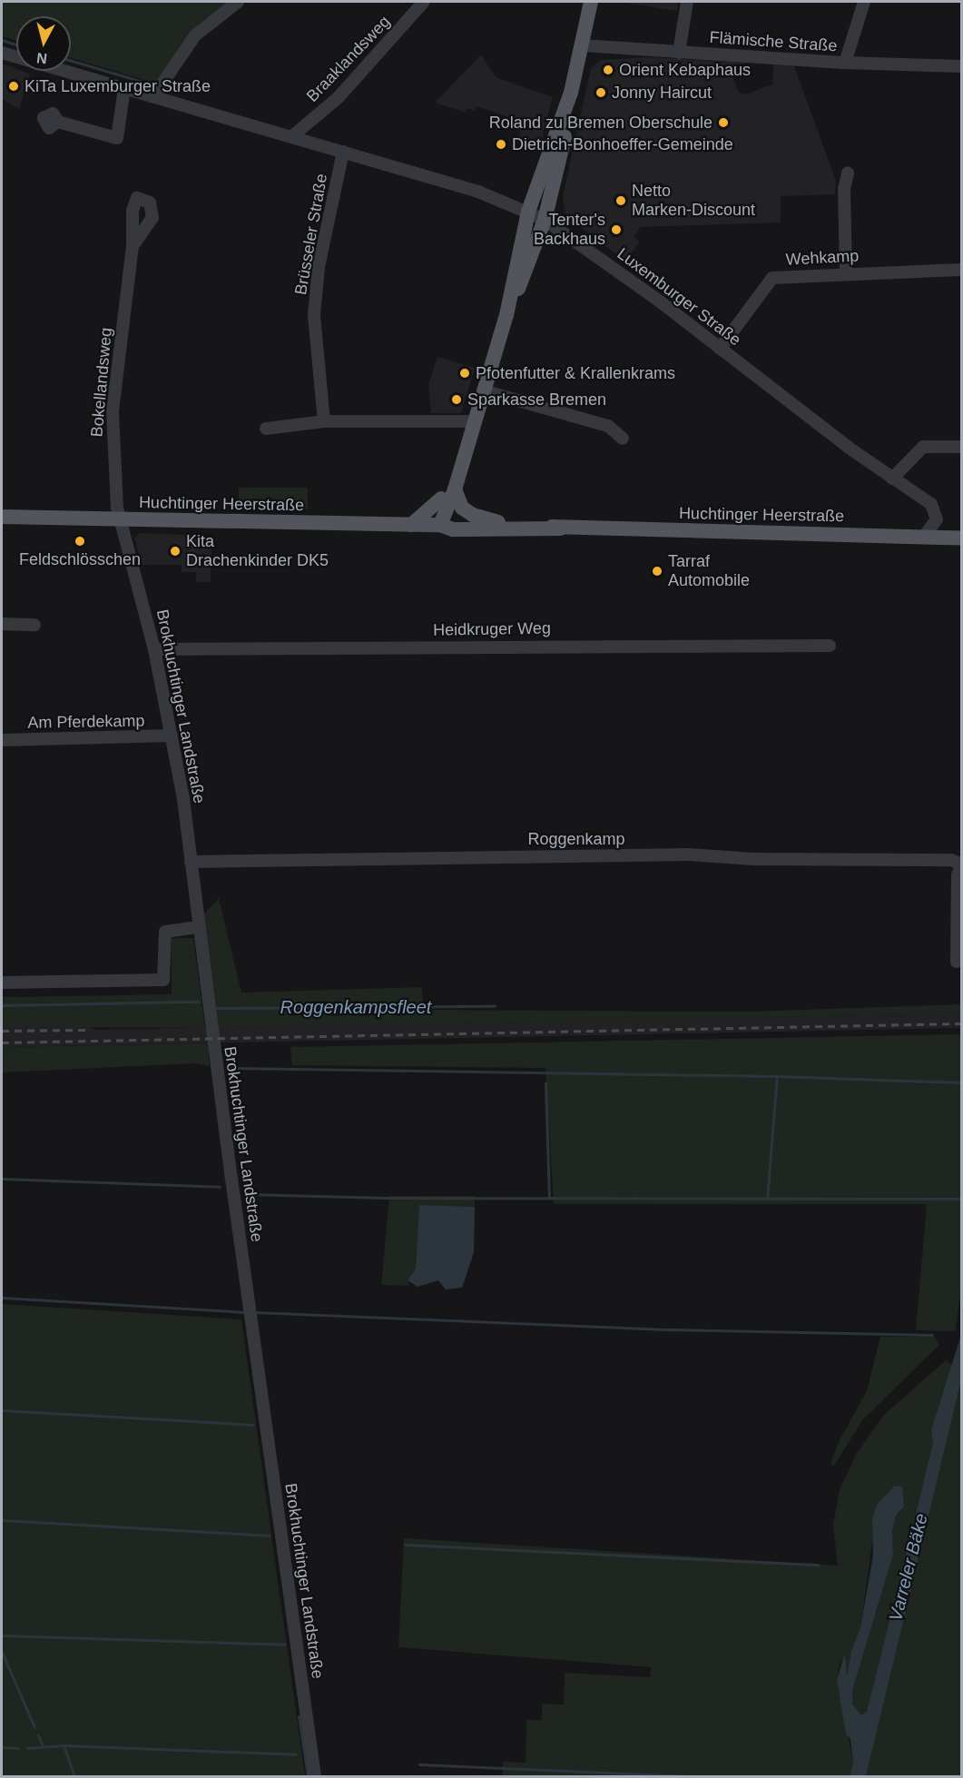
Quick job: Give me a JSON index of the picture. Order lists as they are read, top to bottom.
{
  "streets": {
    "main road": ["Huchtinger Heerstraße"],
    "street": [
      "Flämische Straße",
      "Braaklandsweg",
      "Brüsseler Straße",
      "Wehkamp",
      "Luxemburger Straße",
      "Bokellandsweg",
      "Heidkruger Weg",
      "Brokhuchtinger Landstraße",
      "Am Pferdekamp",
      "Roggenkamp"
    ]
  },
  "crossings": [
    ["Braaklandsweg", "Luxemburger Straße"],
    ["Brüsseler Straße", "Luxemburger Straße"],
    ["Wehkamp", "Luxemburger Straße"],
    ["Luxemburger Straße", "Huchtinger Heerstraße"],
    ["Bokellandsweg", "Huchtinger Heerstraße"],
    ["Bokellandsweg", "Brokhuchtinger Landstraße"],
    ["Huchtinger Heerstraße", "Brokhuchtinger Landstraße"],
    ["Heidkruger Weg", "Brokhuchtinger Landstraße"],
    ["Brokhuchtinger Landstraße", "Am Pferdekamp"],
    ["Brokhuchtinger Landstraße", "Roggenkamp"]
  ],
  "water": ["Roggenkampsfleet", "Varreler Bäke"],
  "places": [
    "Orient Kebaphaus",
    "KiTa Luxemburger Straße",
    "Jonny Haircut",
    "Roland zu Bremen Oberschule",
    "Dietrich-Bonhoeffer-Gemeinde",
    "Netto Marken-Discount",
    "Tenter's Backhaus",
    "Pfotenfutter & Krallenkrams",
    "Sparkasse Bremen",
    "Feldschlösschen",
    "Kita Drachenkinder DK5",
    "Tarraf Automobile"
  ],
  "north": "bottom"
}
